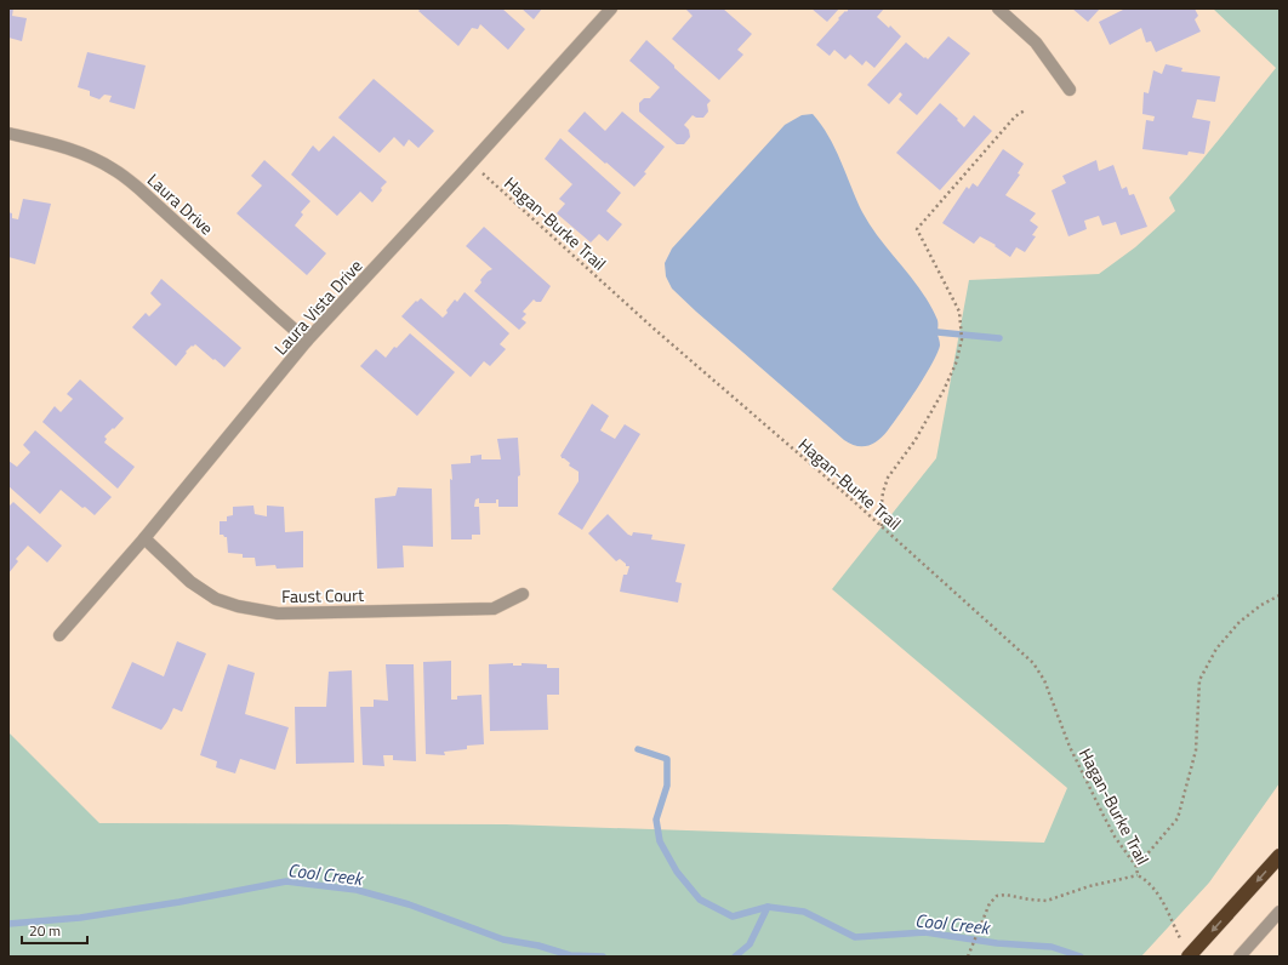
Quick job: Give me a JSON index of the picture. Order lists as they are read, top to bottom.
{
  "streets": {
    "street": ["Laura Drive", "Laura Vista Drive", "Faust Court"],
    "path": ["Hagan-Burke Trail"]
  },
  "crossings": [
    ["Laura Drive", "Laura Vista Drive"],
    ["Hagan-Burke Trail", "Laura Vista Drive"],
    ["Laura Vista Drive", "Faust Court"]
  ],
  "water": ["Cool Creek"],
  "scale_bar": "20 m"
}
